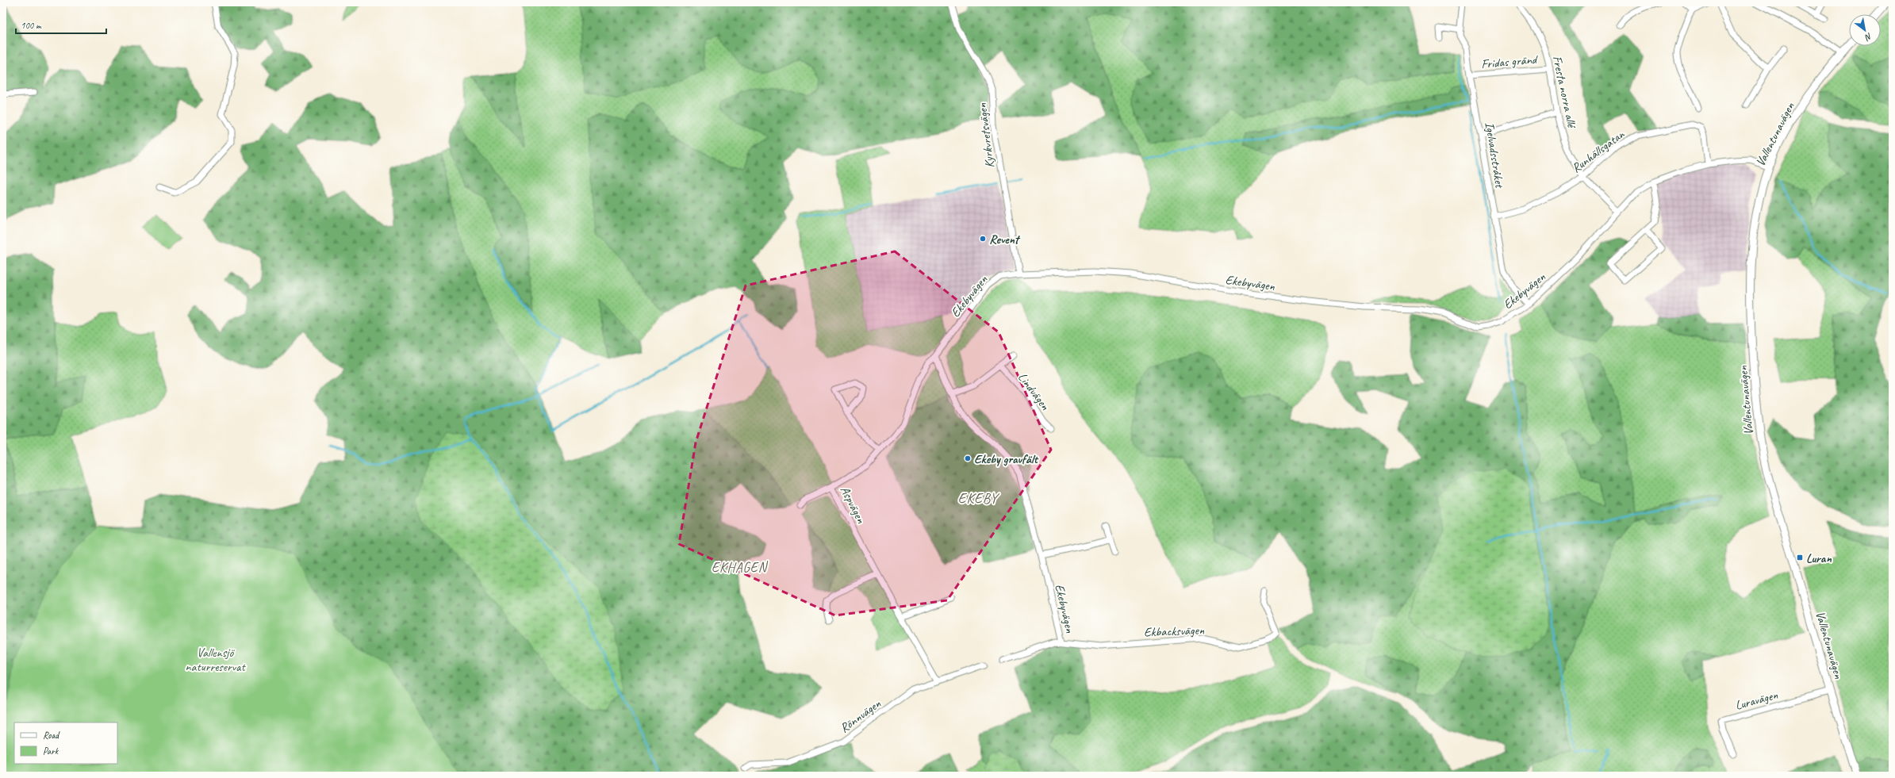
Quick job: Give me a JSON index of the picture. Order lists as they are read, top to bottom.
{
  "streets": {
    "main road": ["Vallentunavägen"],
    "street": [
      "Fridas gränd",
      "Fresta norra allé",
      "Kyrkvretsvägen",
      "Runhällsgatan",
      "Igelvadsstråket",
      "Ekebyvägen",
      "Lindvägen",
      "Aspvägen",
      "Ekbacksvägen",
      "Luravägen",
      "Rönnvägen"
    ]
  },
  "crossings": [
    ["Fridas gränd", "Fresta norra allé"],
    ["Fridas gränd", "Igelvadsstråket"],
    ["Fresta norra allé", "Runhällsgatan"],
    ["Fresta norra allé", "Ekebyvägen"],
    ["Vallentunavägen", "Ekebyvägen"],
    ["Vallentunavägen", "Luravägen"],
    ["Kyrkvretsvägen", "Ekebyvägen"],
    ["Runhällsgatan", "Igelvadsstråket"],
    ["Runhällsgatan", "Ekebyvägen"],
    ["Igelvadsstråket", "Ekebyvägen"],
    ["Ekebyvägen", "Aspvägen"],
    ["Ekebyvägen", "Ekbacksvägen"],
    ["Aspvägen", "Rönnvägen"]
  ],
  "districts": ["EKEBY", "EKHAGEN"],
  "parks": ["Vallensjö naturreservat"],
  "places": {
    "other": ["Revent", "Ekeby gravfält"],
    "transit": ["Luran"]
  },
  "legend": ["Road", "Park"],
  "scale_bar": "100 m",
  "north": "bottom right"
}
